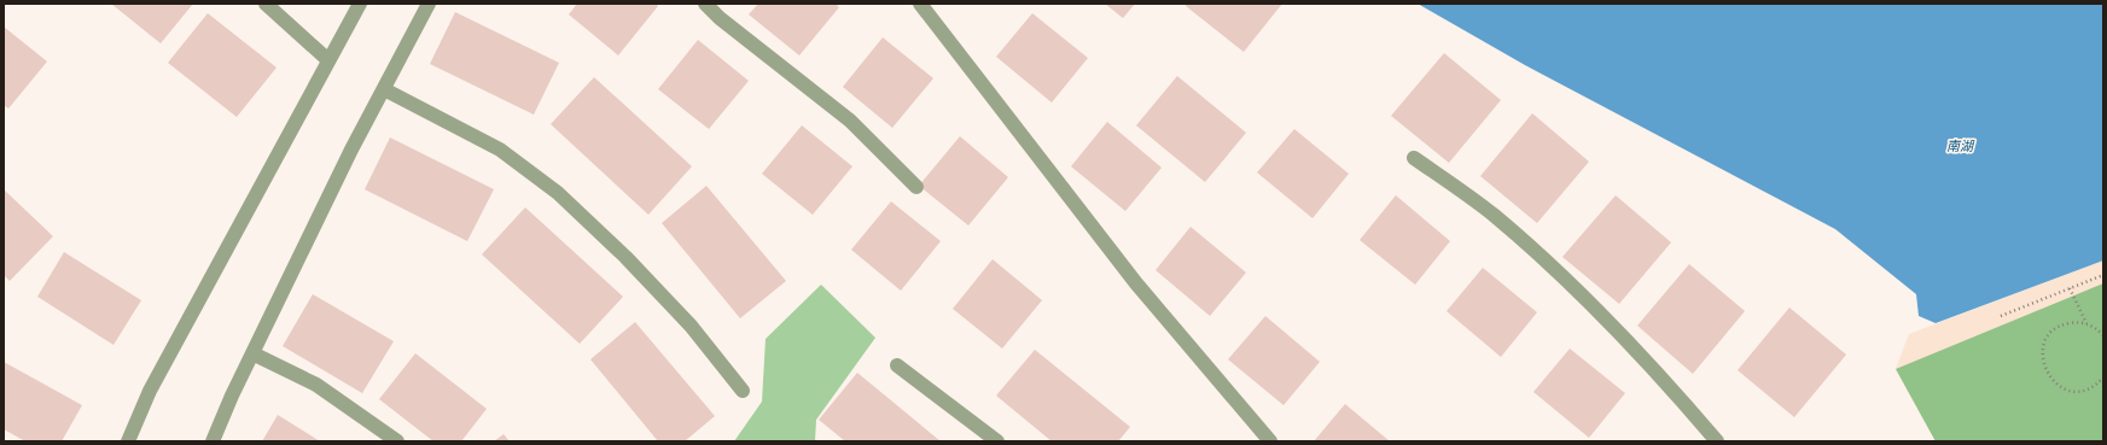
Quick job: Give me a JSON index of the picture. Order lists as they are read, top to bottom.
{
  "water": ["南湖"]
}
